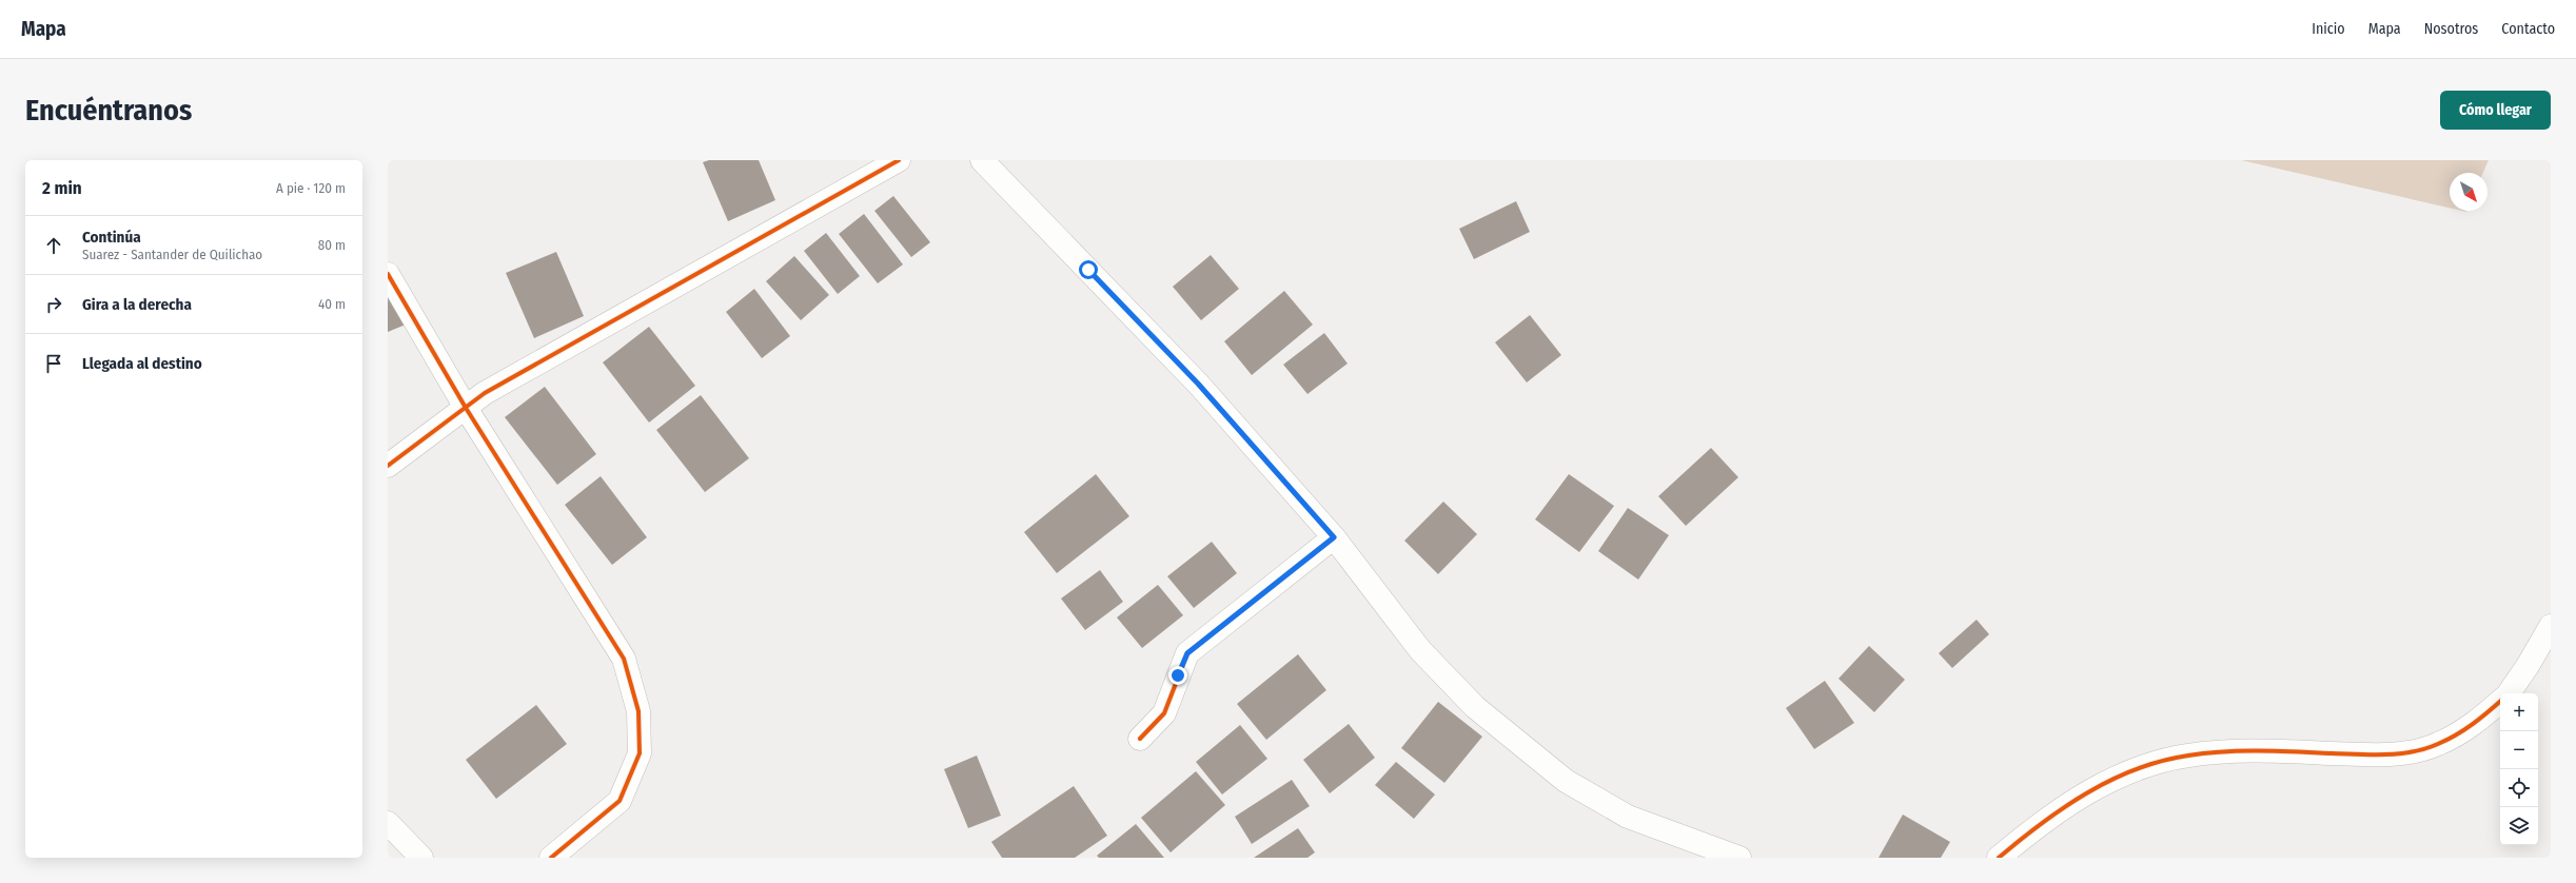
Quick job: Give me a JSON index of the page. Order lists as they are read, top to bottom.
{
  "north": "bottom right",
  "page": {
    "header": "Mapa",
    "nav": [
      "Inicio",
      "Mapa",
      "Nosotros",
      "Contacto"
    ],
    "buttons": "Cómo llegar",
    "title": "Encuéntranos",
    "heading": ["2 min", "A pie · 120 m"],
    "list": [
      ["Continúa", "Suarez - Santander de Quilichao", "80 m"],
      ["Gira a la derecha", "40 m"],
      "Llegada al destino"
    ],
    "map_buttons": ["+", "−"]
  }
}
